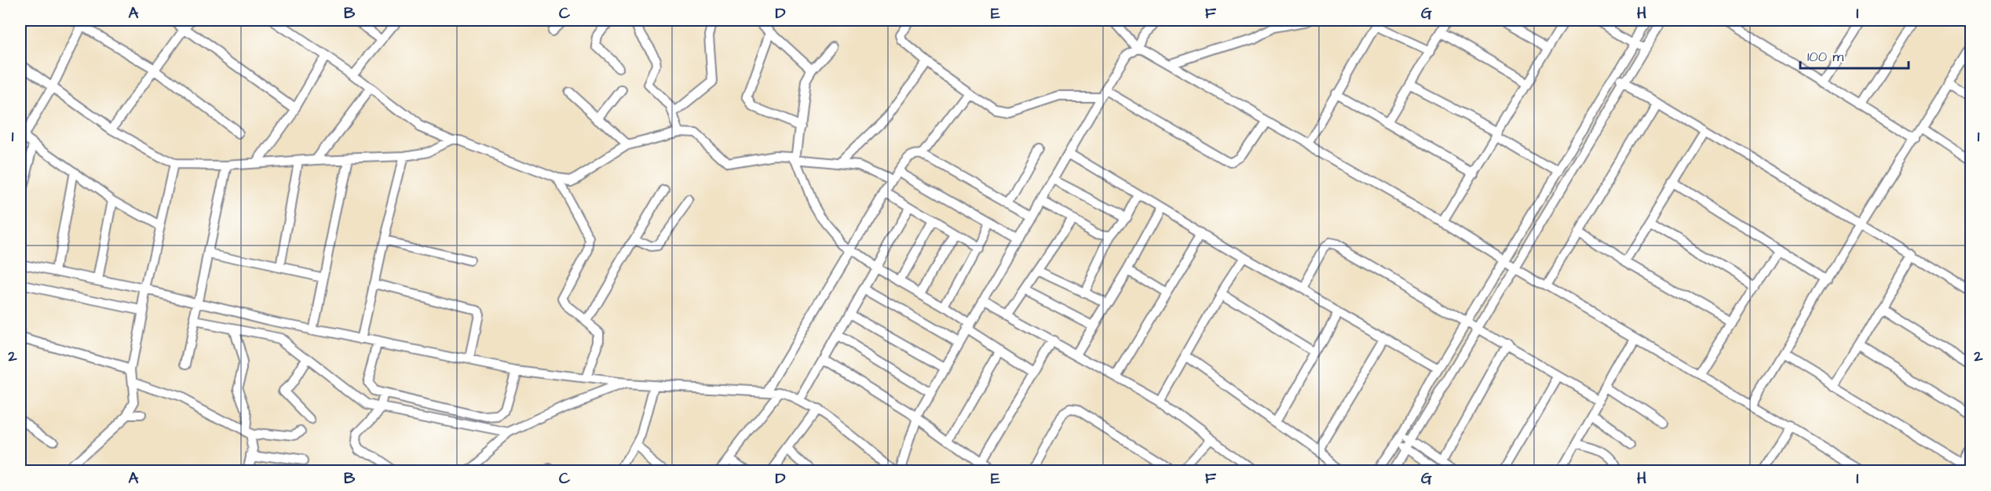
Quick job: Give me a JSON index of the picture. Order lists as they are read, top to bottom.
{
  "scale_bar": "100 m",
  "grid": {
    "columns": [
      "A",
      "B",
      "C",
      "D",
      "E",
      "F",
      "G",
      "H",
      "I"
    ],
    "rows": ["1", "2"]
  }
}
